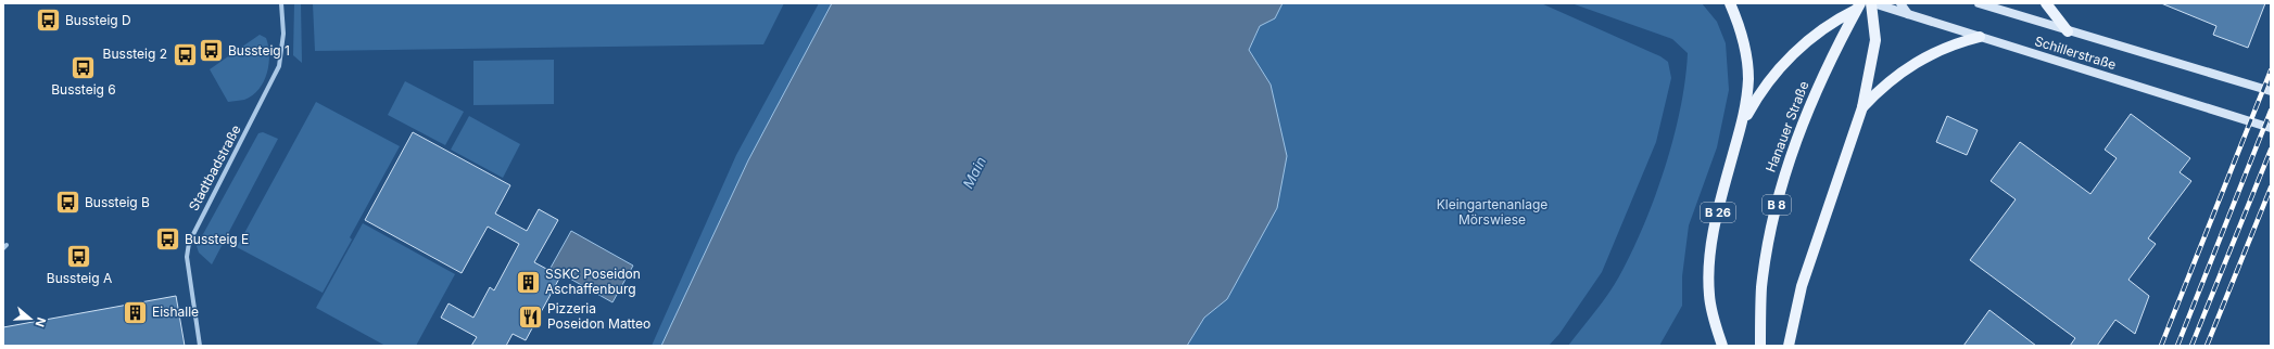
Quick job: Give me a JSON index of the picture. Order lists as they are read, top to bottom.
{
  "streets": {
    "main road": [
      "Schillerstraße",
      "Hanauer Straße",
      "B 8",
      "B 26"
    ],
    "street": ["Stadtbadstraße"]
  },
  "water": ["Main"],
  "parks": ["Kleingartenanlage Mörswiese"],
  "places": {
    "bus stop": [
      "Bussteig D",
      "Bussteig 1",
      "Bussteig 2",
      "Bussteig 6",
      "Bussteig B",
      "Bussteig E",
      "Bussteig A"
    ],
    "building": ["SSKC Poseidon Aschaffenburg", "Eishalle"],
    "restaurant": ["Pizzeria Poseidon Matteo"]
  },
  "north": "right"
}
